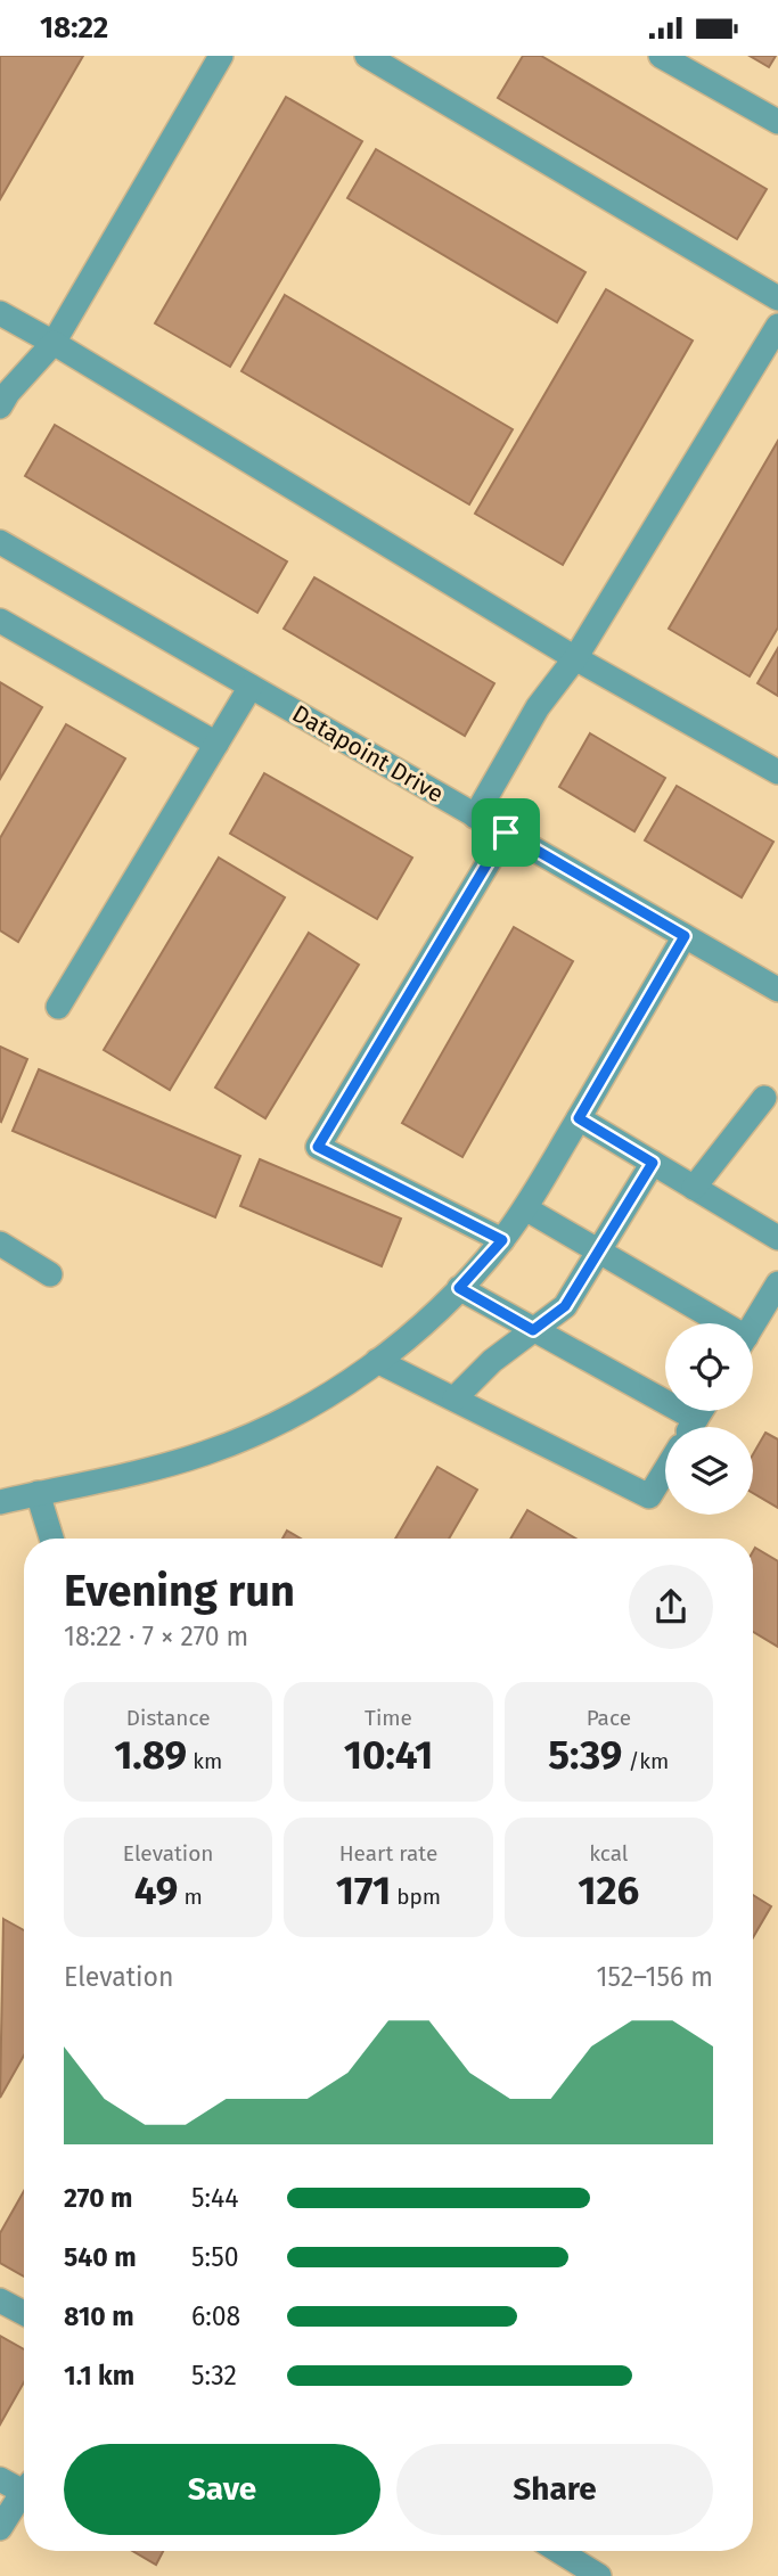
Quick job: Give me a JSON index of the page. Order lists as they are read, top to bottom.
{
  "streets": {
    "street": ["Datapoint Drive"]
  },
  "page": {
    "status": "18:22",
    "heading": ["Evening run", "18:22 · 7 × 270 m"],
    "stats": [
      ["Distance", "1.89 km"],
      ["Time", "10:41"],
      ["Pace", "5:39 /km"],
      ["Elevation", "49 m"],
      ["Heart rate", "171 bpm"],
      ["kcal", "126"]
    ],
    "chart": ["Elevation", "152–156 m"],
    "list": [
      {
        "name": "270 m",
        "note": "5:44"
      },
      {
        "name": "540 m",
        "note": "5:50"
      },
      {
        "name": "810 m",
        "note": "6:08"
      },
      {
        "name": "1.1 km",
        "note": "5:32"
      }
    ],
    "buttons": ["Save", "Share"]
  }
}
